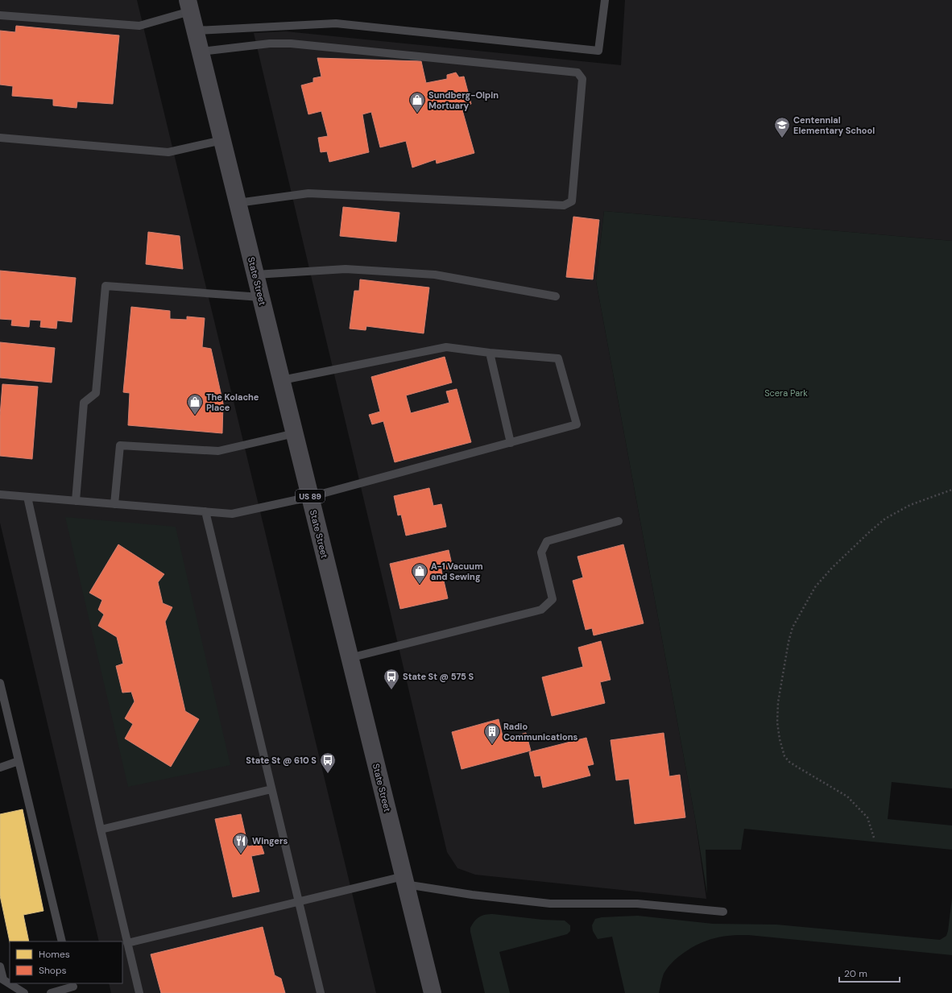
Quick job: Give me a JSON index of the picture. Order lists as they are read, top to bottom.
{
  "streets": {
    "main road": ["State Street", "US 89"]
  },
  "parks": ["Scera Park"],
  "places": {
    "shop": ["Sundberg-Olpin Mortuary", "The Kolache Place", "A-1 Vacuum and Sewing"],
    "school or university": ["Centennial Elementary School"],
    "bus stop": ["State St @ 575 S", "State St @ 610 S"],
    "building": ["Radio Communications"],
    "restaurant": ["Wingers"]
  },
  "legend": ["Homes", "Shops"],
  "scale_bar": "20 m"
}
